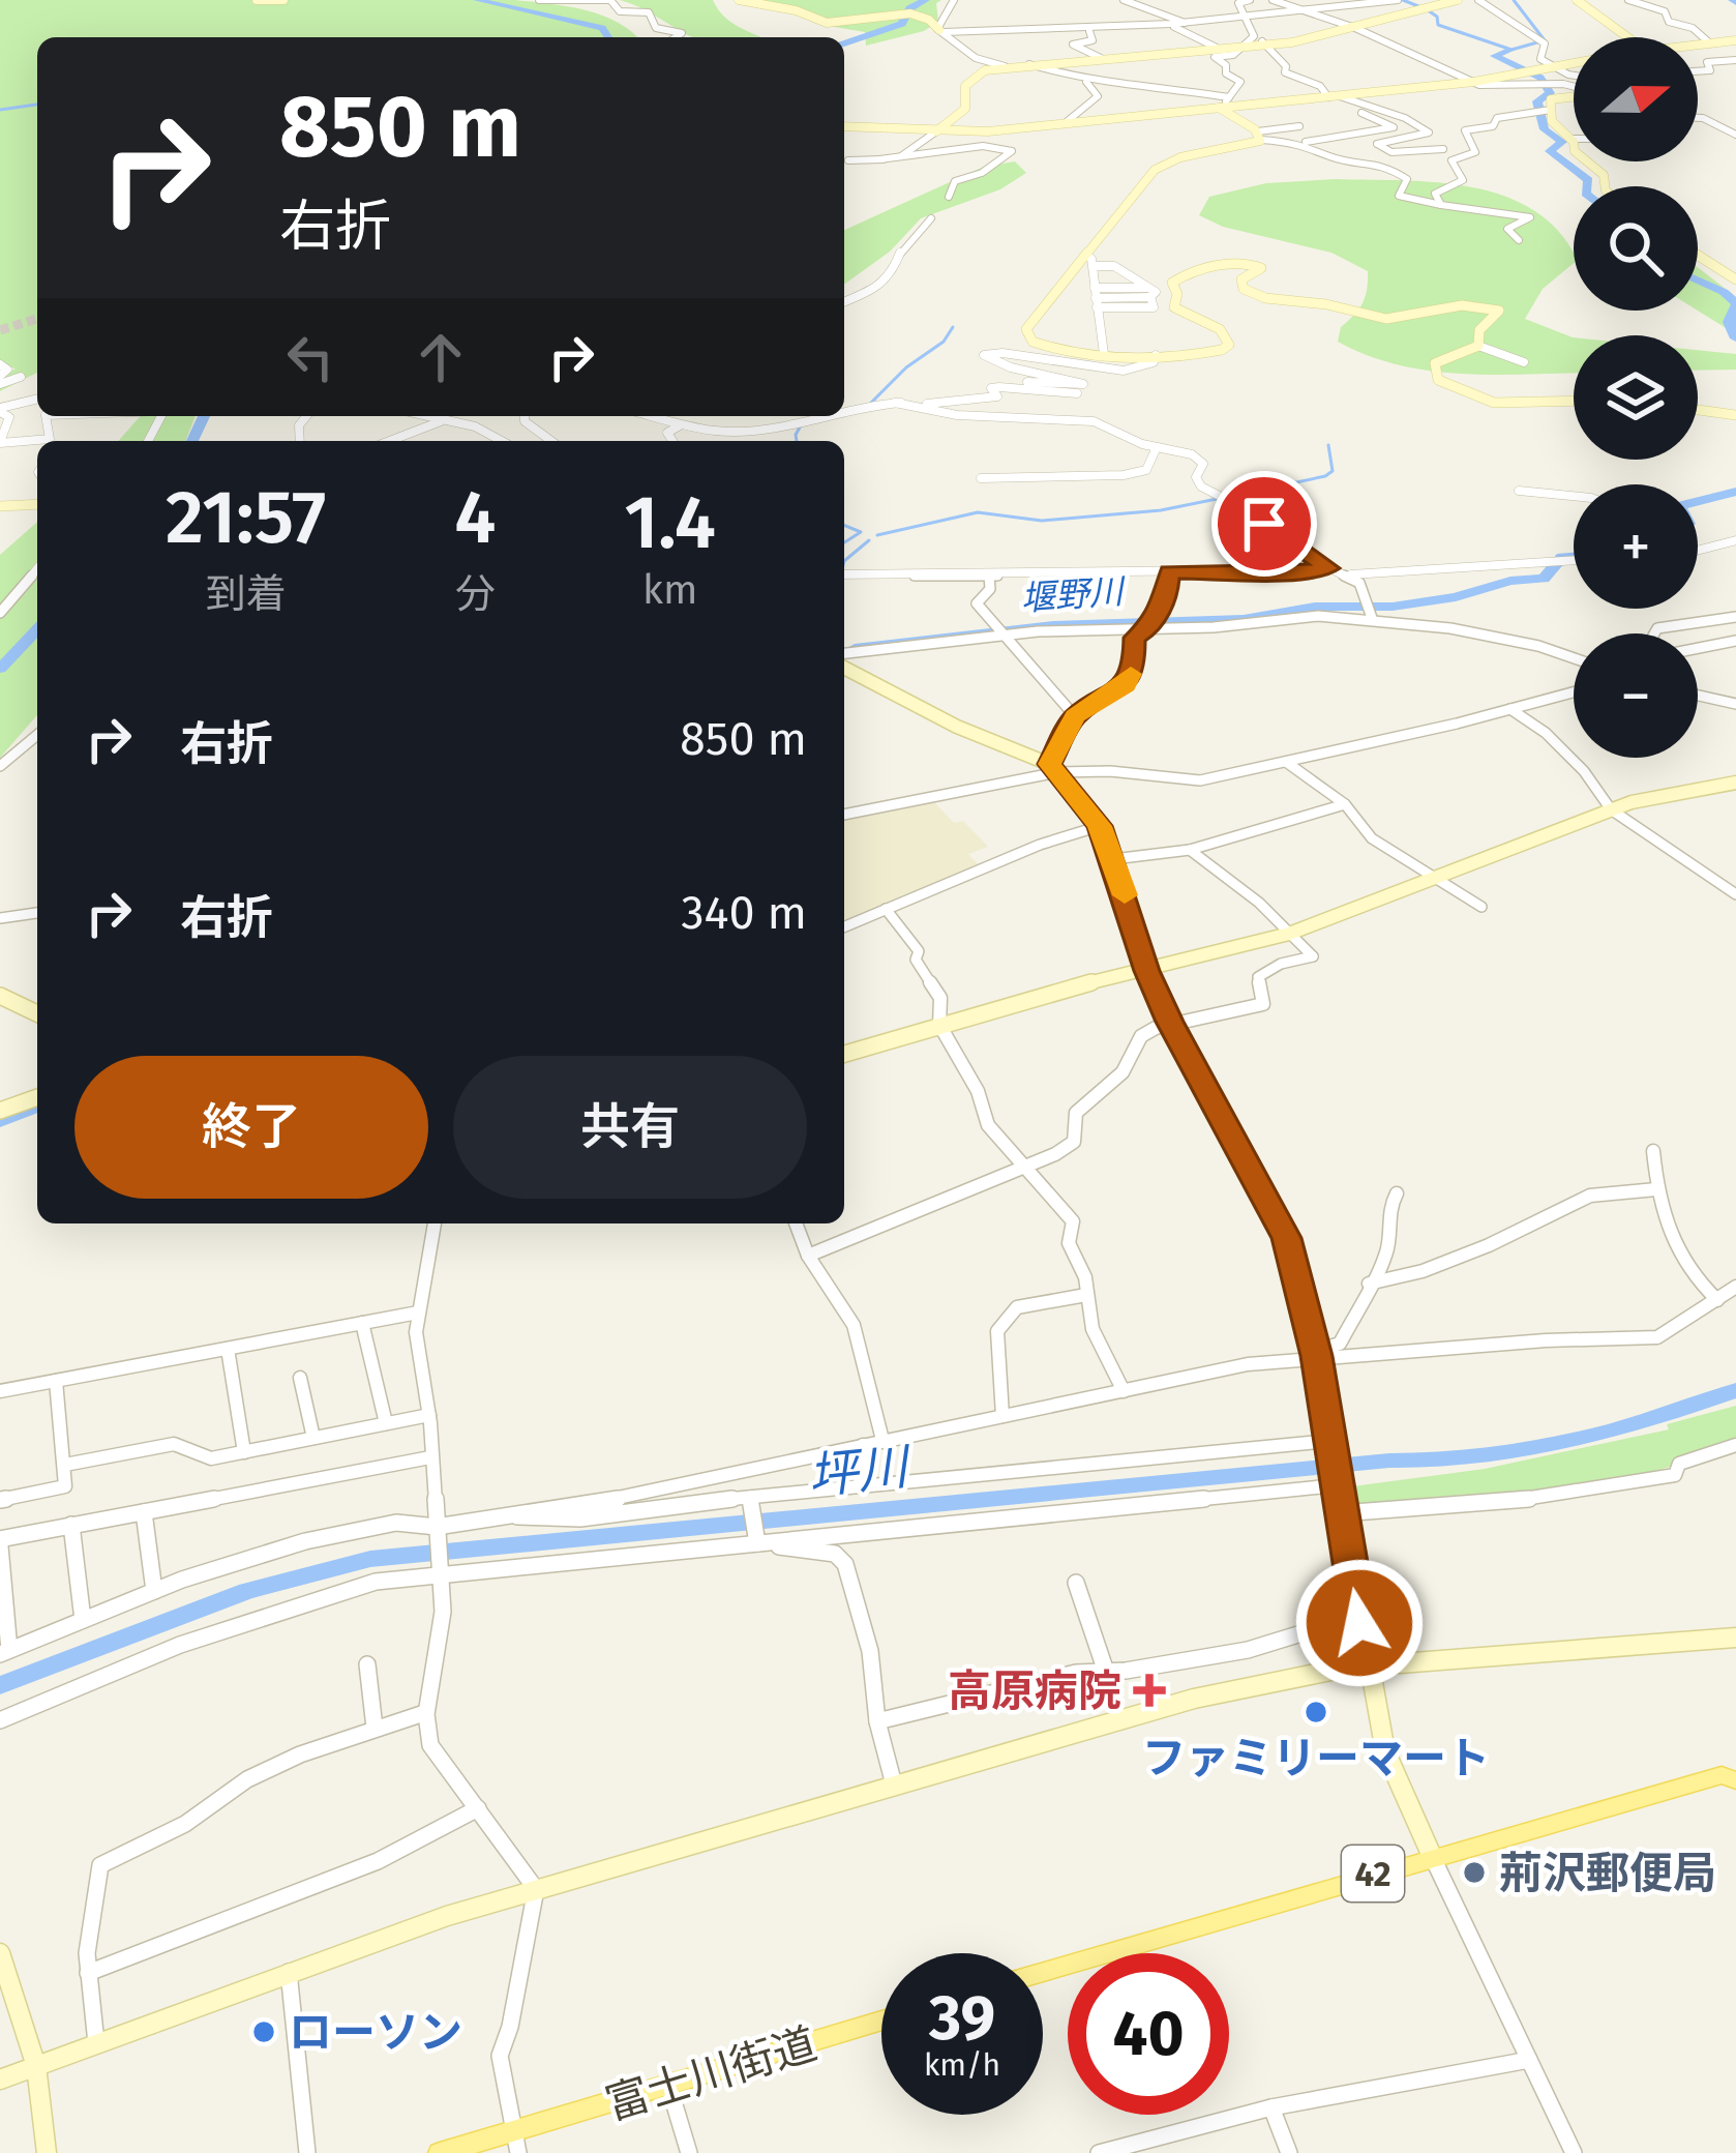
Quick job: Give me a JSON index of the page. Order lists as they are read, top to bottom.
{
  "streets": {
    "main road": ["42", "富士川街道"]
  },
  "water": ["堰野川", "坪川"],
  "places": {
    "health": ["高原病院"],
    "other": ["ファミリーマート", "荊沢郵便局", "ローソン"]
  },
  "north": "right",
  "page": {
    "map_buttons": ["+", "−"],
    "turn": ["850 m", "右折"],
    "eta": [
      "21:57",
      "到着",
      "4",
      "分",
      "1.4",
      "km"
    ],
    "list": [
      {
        "name": "右折",
        "value": "850 m"
      },
      {
        "name": "右折",
        "value": "340 m"
      }
    ],
    "buttons": ["終了", "共有"],
    "speed": "39 km/h",
    "limit": "40"
  }
}
